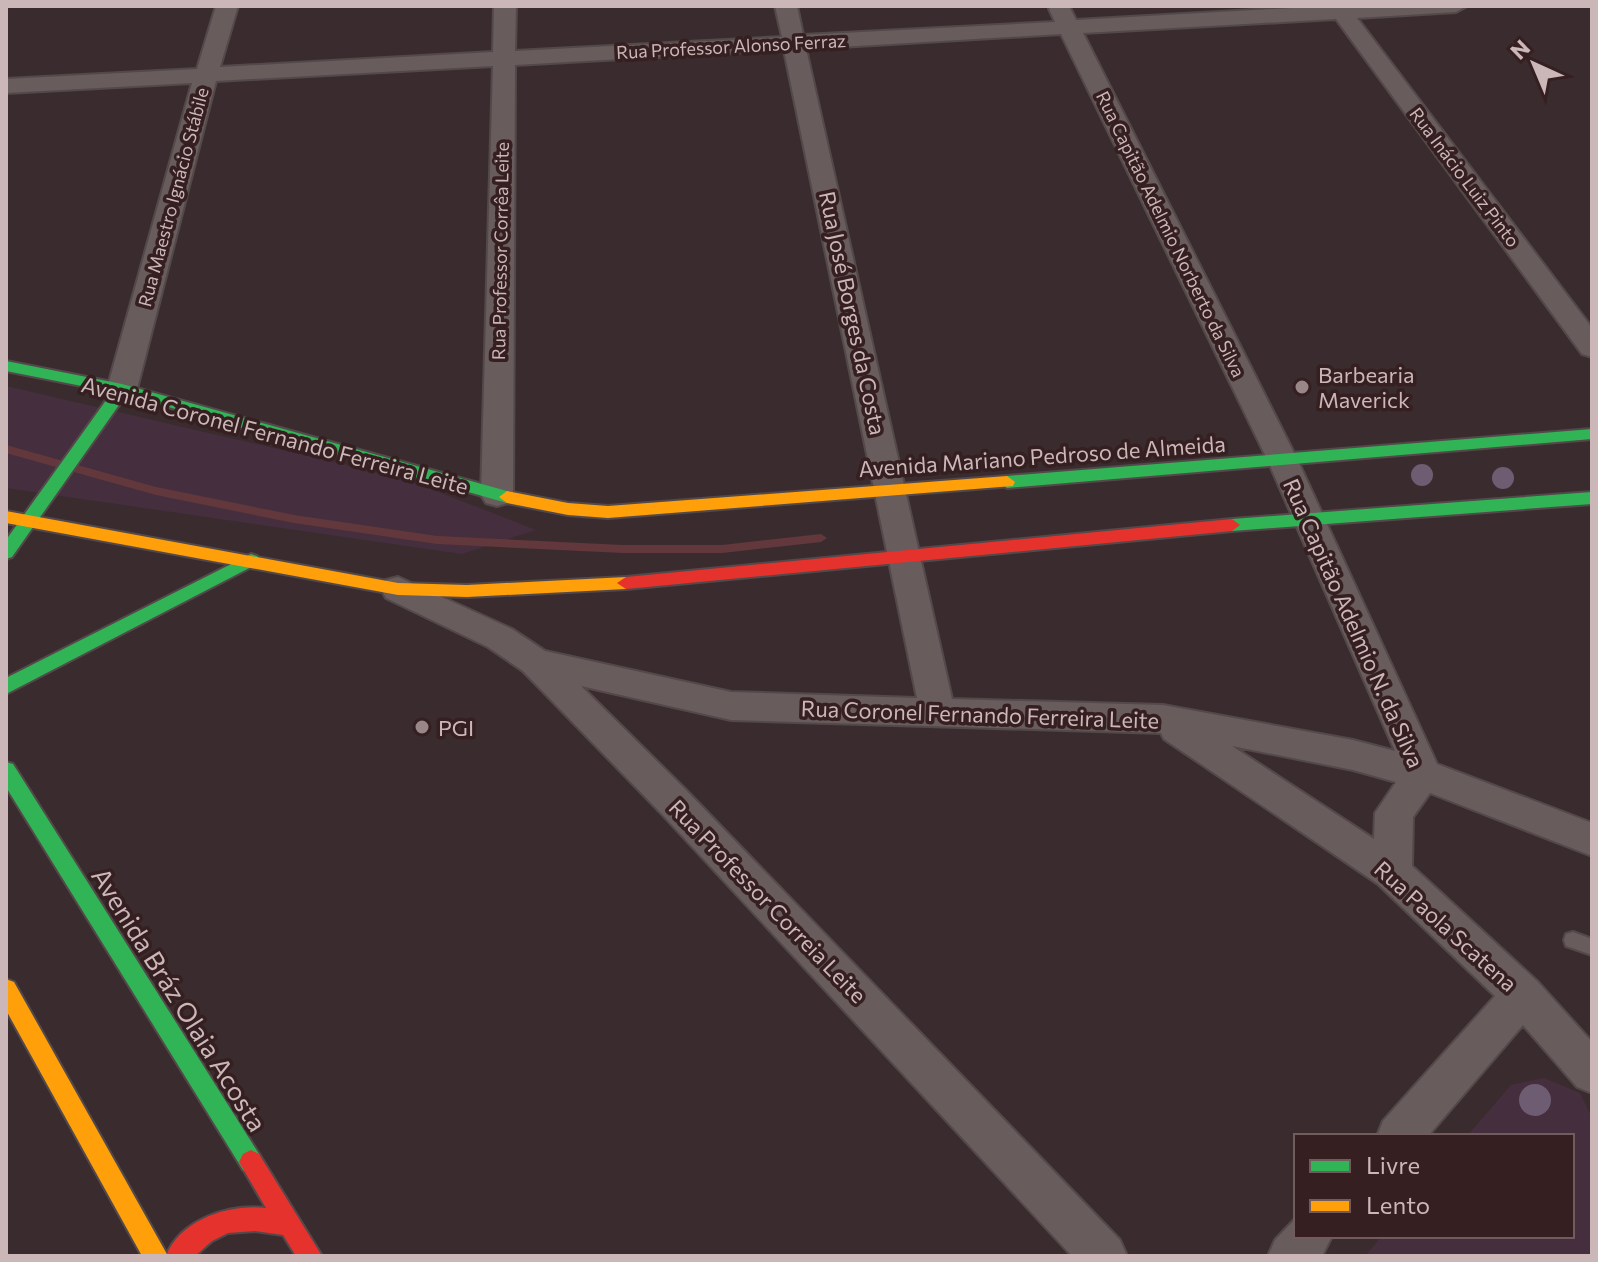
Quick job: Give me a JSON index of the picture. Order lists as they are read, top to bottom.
{
  "streets": {
    "street": [
      "Rua Professor Alonso Ferraz",
      "Rua Inácio Luiz Pinto",
      "Rua Maestro Ignácio Stábile",
      "Rua Capitão Adelmio Norberto da Silva",
      "Rua Professor Corrêa Leite",
      "Rua José Borges da Costa",
      "Avenida Coronel Fernando Ferreira Leite",
      "Avenida Mariano Pedroso de Almeida",
      "Rua Capitão Adelmio N. da Silva",
      "Rua Coronel Fernando Ferreira Leite",
      "Rua Professor Correia Leite",
      "Rua Paola Scatena",
      "Avenida Bráz Olaia Acosta"
    ]
  },
  "crossings": [
    ["Rua Professor Alonso Ferraz", "Rua Inácio Luiz Pinto"],
    ["Rua Professor Alonso Ferraz", "Rua Maestro Ignácio Stábile"],
    ["Rua Professor Alonso Ferraz", "Rua Capitão Adelmio Norberto da Silva"],
    ["Rua Professor Alonso Ferraz", "Rua Professor Corrêa Leite"],
    ["Rua Professor Alonso Ferraz", "Rua José Borges da Costa"],
    ["Rua Maestro Ignácio Stábile", "Avenida Coronel Fernando Ferreira Leite"],
    ["Rua Capitão Adelmio Norberto da Silva", "Avenida Mariano Pedroso de Almeida"],
    ["Rua Capitão Adelmio Norberto da Silva", "Rua Capitão Adelmio N. da Silva"],
    ["Rua Professor Corrêa Leite", "Avenida Coronel Fernando Ferreira Leite"],
    ["Rua Professor Corrêa Leite", "Avenida Mariano Pedroso de Almeida"],
    ["Rua José Borges da Costa", "Avenida Mariano Pedroso de Almeida"],
    ["Rua José Borges da Costa", "Rua Coronel Fernando Ferreira Leite"],
    ["Avenida Coronel Fernando Ferreira Leite", "Avenida Mariano Pedroso de Almeida"],
    ["Avenida Mariano Pedroso de Almeida", "Rua Capitão Adelmio N. da Silva"],
    ["Rua Capitão Adelmio N. da Silva", "Rua Coronel Fernando Ferreira Leite"],
    ["Rua Capitão Adelmio N. da Silva", "Rua Paola Scatena"],
    ["Rua Coronel Fernando Ferreira Leite", "Rua Professor Correia Leite"],
    ["Rua Coronel Fernando Ferreira Leite", "Rua Paola Scatena"]
  ],
  "places": ["Barbearia Maverick", "PGI"],
  "legend": ["Livre", "Lento"],
  "north": "top left"
}
